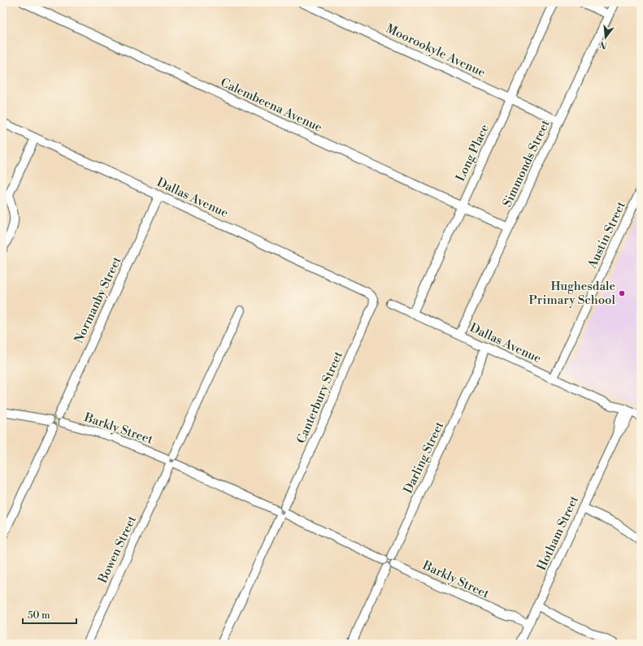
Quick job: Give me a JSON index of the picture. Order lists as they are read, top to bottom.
{
  "streets": {
    "street": [
      "Moorookyle Avenue",
      "Calembeena Avenue",
      "Long Place",
      "Simmonds Street",
      "Dallas Avenue",
      "Austin Street",
      "Normanby Street",
      "Canterbury Street",
      "Barkly Street",
      "Darling Street",
      "Hotham Street",
      "Bowen Street"
    ]
  },
  "crossings": [
    ["Moorookyle Avenue", "Long Place"],
    ["Moorookyle Avenue", "Simmonds Street"],
    ["Calembeena Avenue", "Long Place"],
    ["Calembeena Avenue", "Simmonds Street"],
    ["Long Place", "Dallas Avenue"],
    ["Simmonds Street", "Dallas Avenue"],
    ["Dallas Avenue", "Austin Street"],
    ["Dallas Avenue", "Normanby Street"],
    ["Dallas Avenue", "Canterbury Street"],
    ["Dallas Avenue", "Darling Street"],
    ["Dallas Avenue", "Hotham Street"],
    ["Normanby Street", "Barkly Street"],
    ["Canterbury Street", "Barkly Street"],
    ["Barkly Street", "Darling Street"],
    ["Barkly Street", "Hotham Street"],
    ["Barkly Street", "Bowen Street"]
  ],
  "places": ["Hughesdale Primary School"],
  "scale_bar": "50 m",
  "north": "bottom"
}
